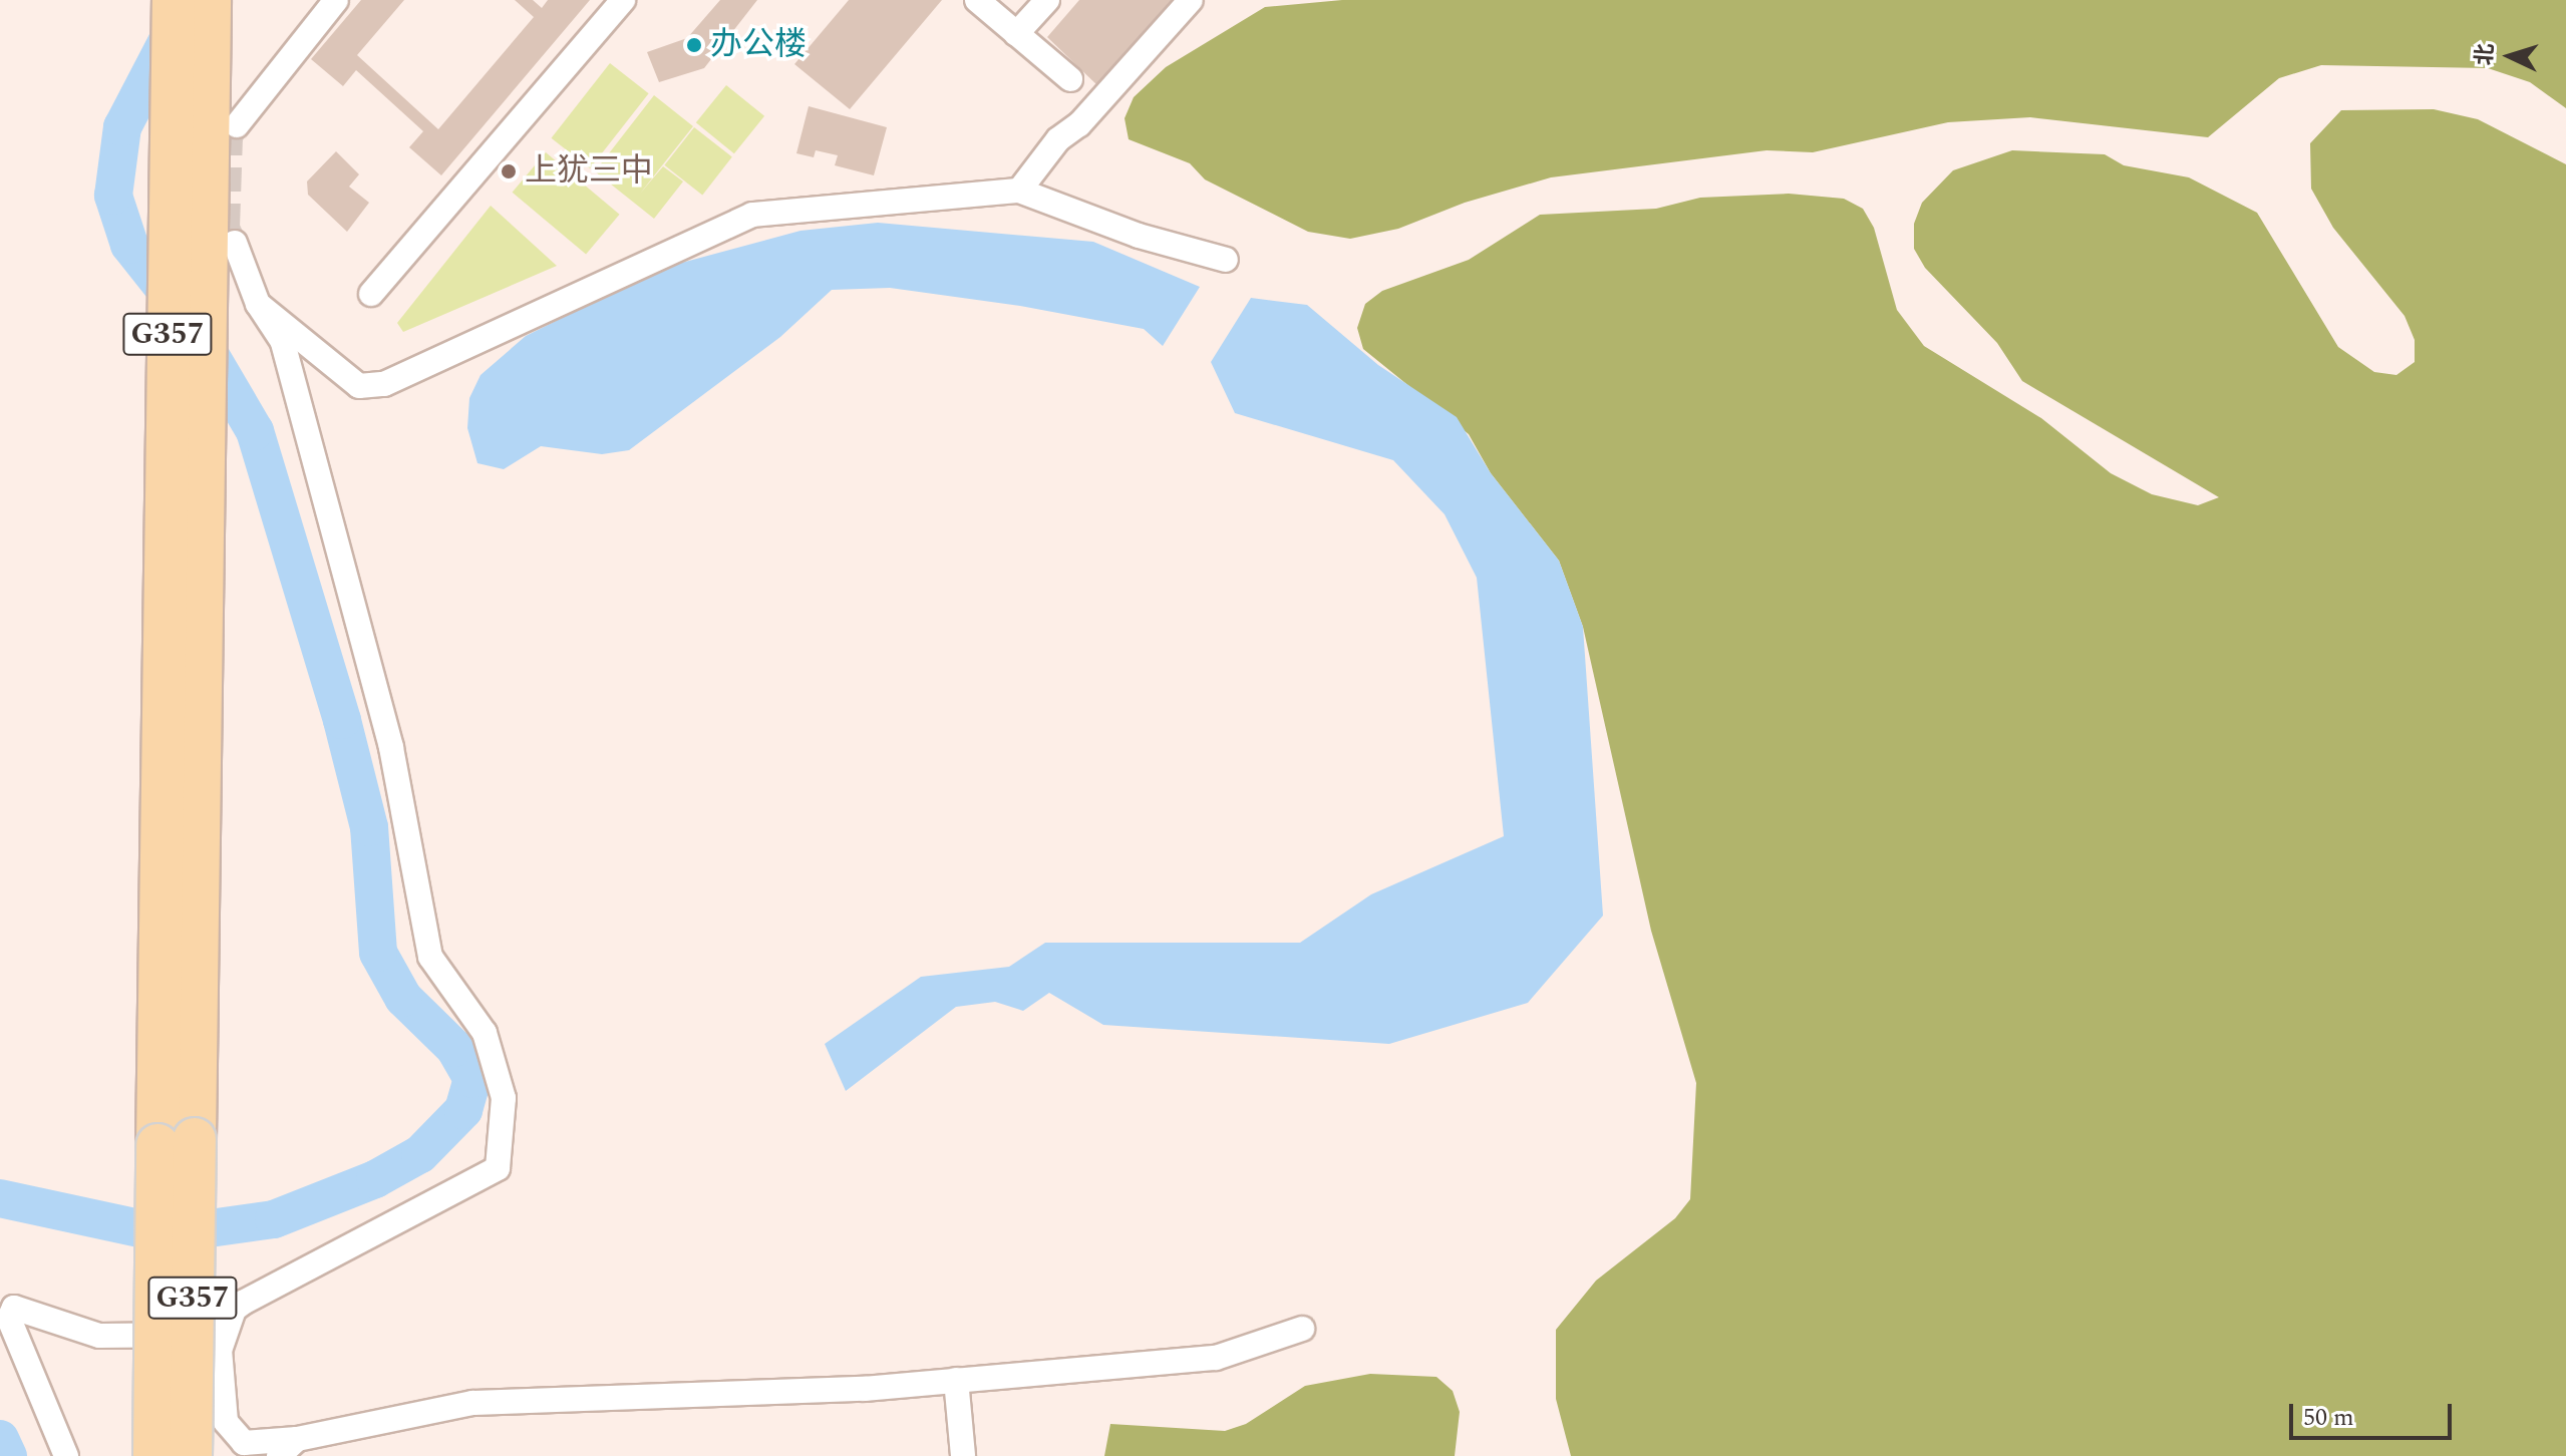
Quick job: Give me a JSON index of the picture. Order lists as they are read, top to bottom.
{
  "streets": {
    "highway": ["G357"]
  },
  "places": ["办公楼", "上犹三中"],
  "scale_bar": "50 m",
  "north": "left"
}
